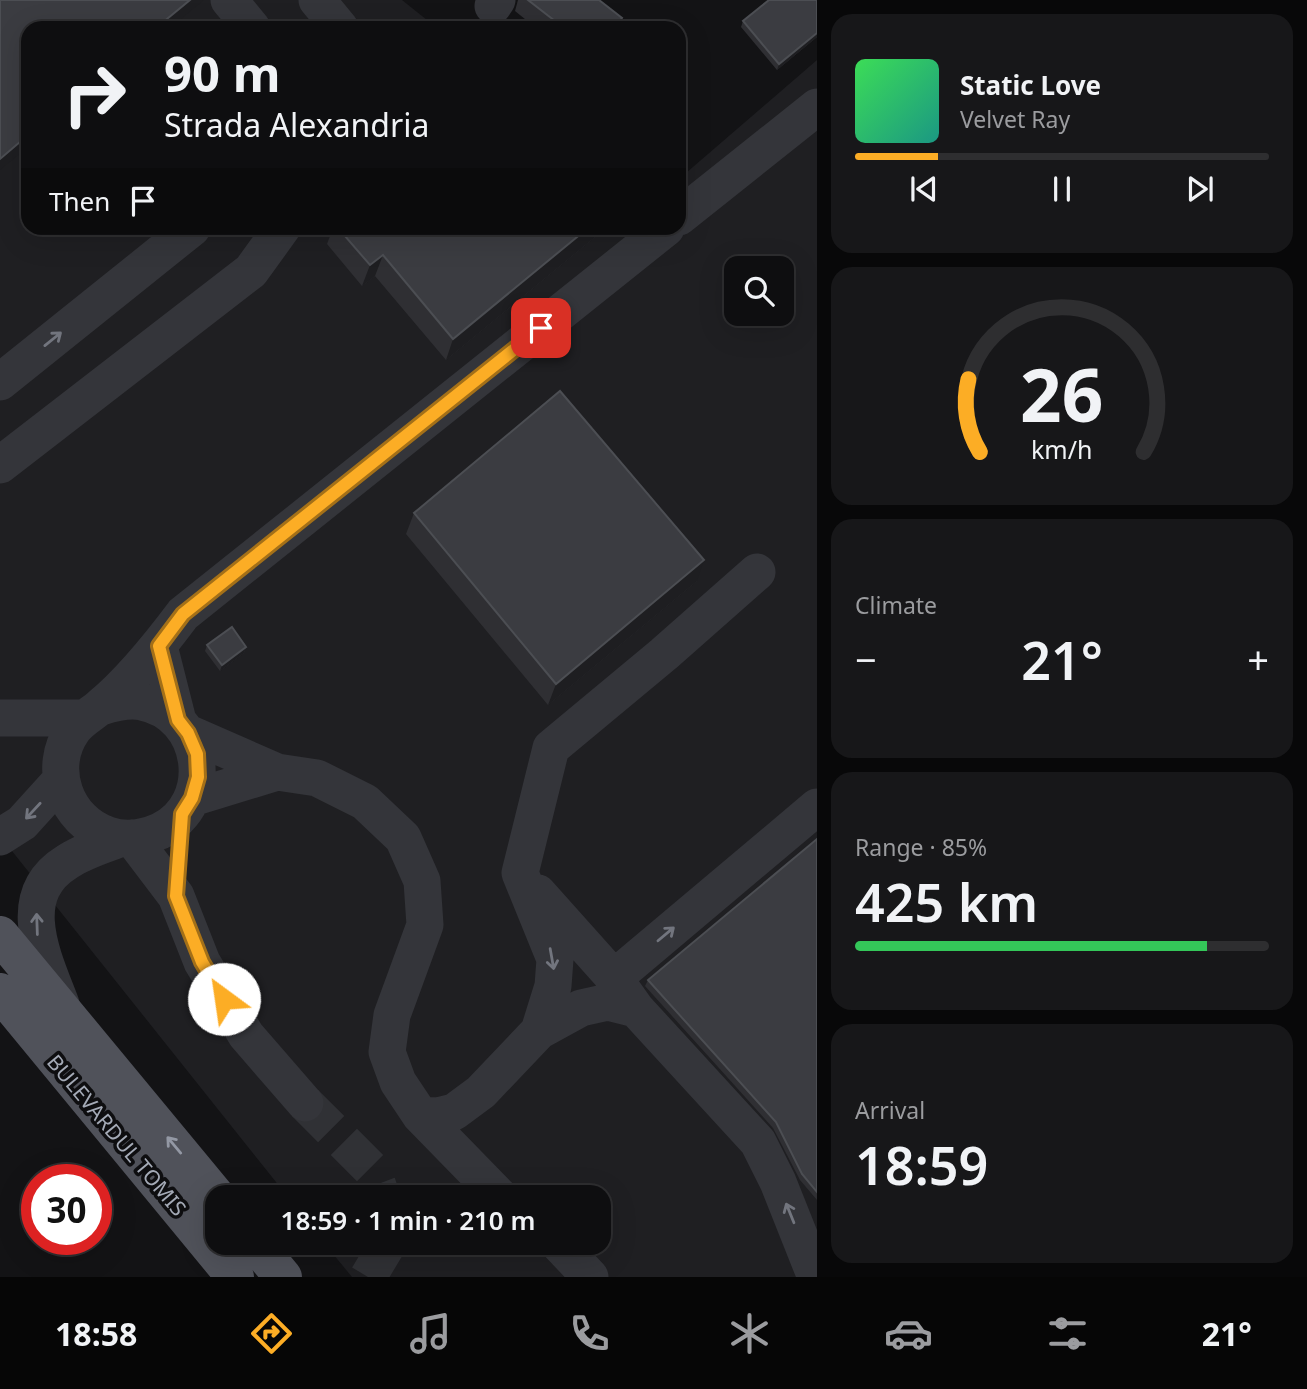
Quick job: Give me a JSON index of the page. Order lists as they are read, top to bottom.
{
  "streets": {
    "main road": ["BULEVARDUL TOMIS"]
  },
  "page": {
    "turn": ["90 m", "Strada Alexandria"],
    "song": ["Static Love", "Velvet Ray"],
    "then": "Then",
    "tile": [
      "Climate",
      ["Range · 85%", "425 km"],
      ["Arrival", "18:59"]
    ],
    "heat": ["−", "21°", "+"],
    "limit": "30",
    "trip": "18:59 · 1 min · 210 m",
    "tabs": ["18:58", "21°"],
    "gauge": ["26", "km/h"]
  }
}
